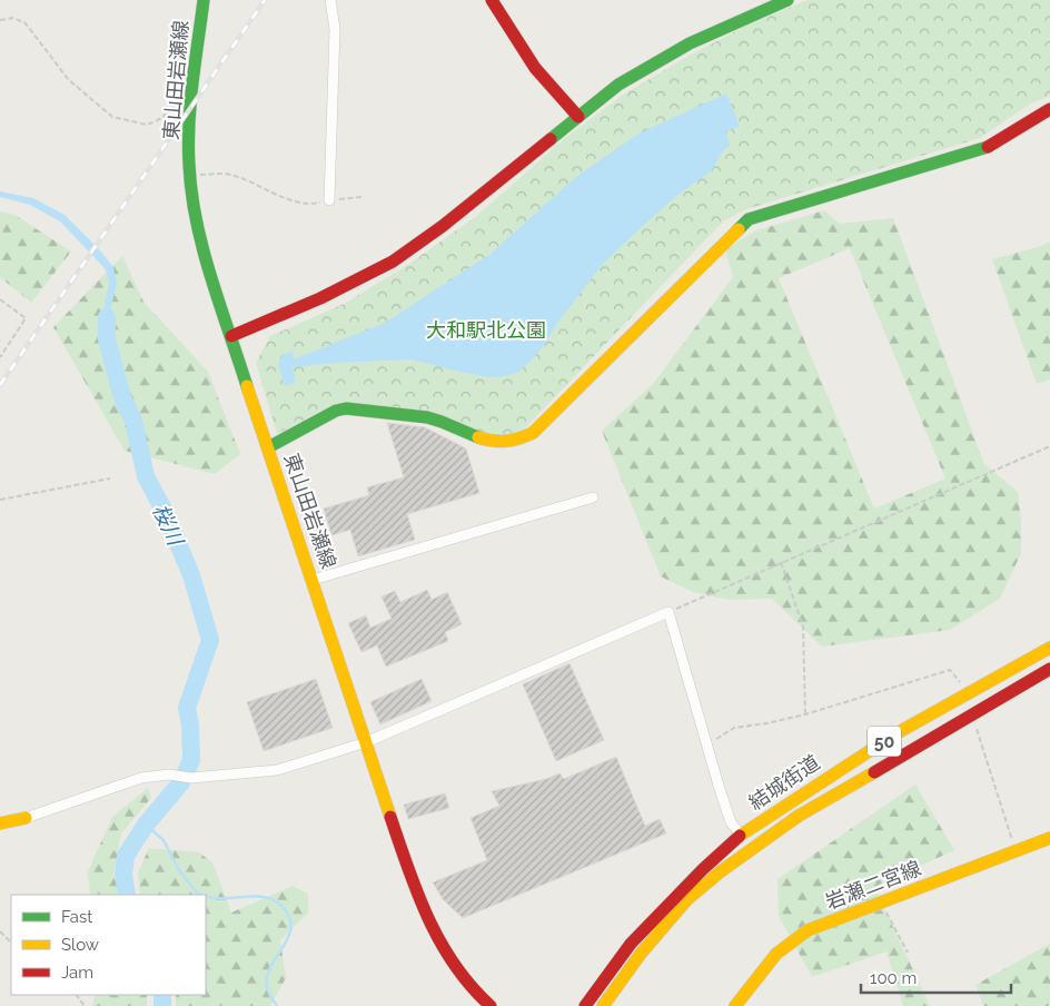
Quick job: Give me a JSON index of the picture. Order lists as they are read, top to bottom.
{
  "streets": {
    "main road": [
      "東山田岩瀬線",
      "50",
      "結城街道",
      "岩瀬二宮線"
    ]
  },
  "water": ["桜川"],
  "parks": ["大和駅北公園"],
  "legend": ["Fast", "Slow", "Jam"],
  "scale_bar": "100 m"
}
